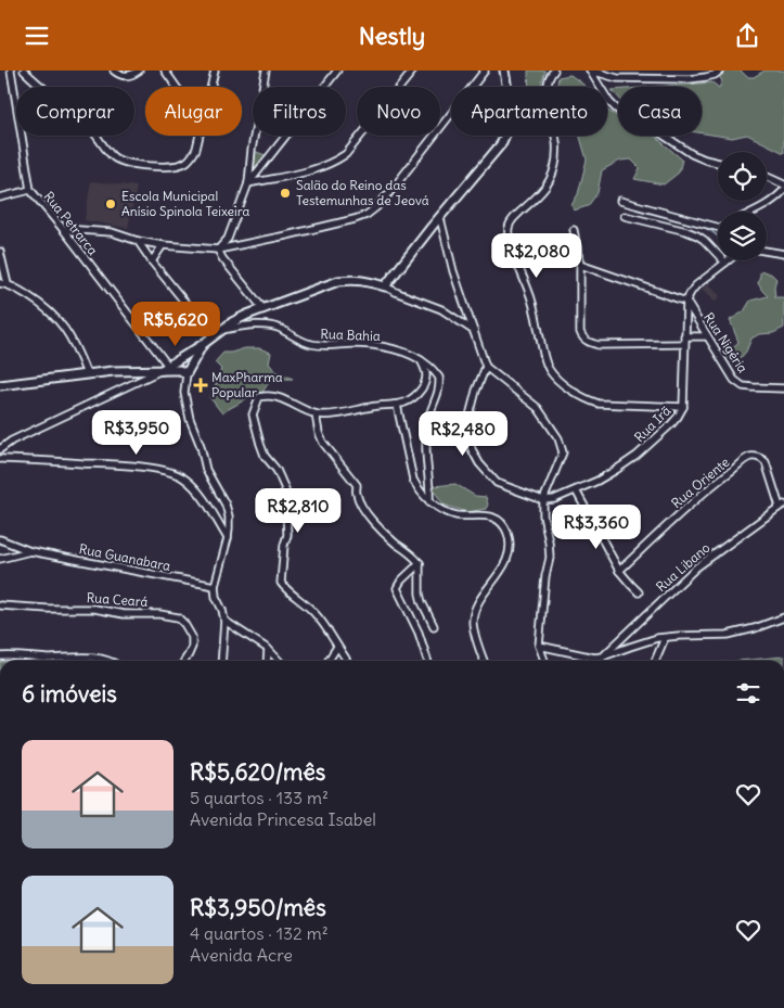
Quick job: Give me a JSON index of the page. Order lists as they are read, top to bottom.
{
  "streets": {
    "street": [
      "Rua Petrarca",
      "Rua Bahia",
      "Rua Nigéria",
      "Rua Irã",
      "Rua Oriente",
      "Rua Guanabara",
      "Rua Libano",
      "Rua Ceará"
    ]
  },
  "crossings": [
    ["Rua Nigéria", "Rua Irã"],
    ["Rua Oriente", "Rua Libano"]
  ],
  "places": {
    "other": ["Salão do Reino das Testemunhas de Jeová", "Escola Municipal Anísio Spinola Teixeira"],
    "health": ["MaxPharma Popular"]
  },
  "page": {
    "header": "Nestly",
    "chip": [
      "Comprar",
      "Alugar",
      "Filtros",
      "Novo",
      "Apartamento",
      "Casa"
    ],
    "price": [
      "R$2,080",
      "R$5,620",
      "R$3,950",
      "R$2,480",
      "R$2,810",
      "R$3,360"
    ],
    "heading": "6 imóveis",
    "list": [
      {
        "name": "R$5,620/mês",
        "note": "5 quartos · 133 m² · Avenida Princesa Isabel"
      },
      {
        "name": "R$3,950/mês",
        "note": "4 quartos · 132 m² · Avenida Acre"
      }
    ]
  }
}
